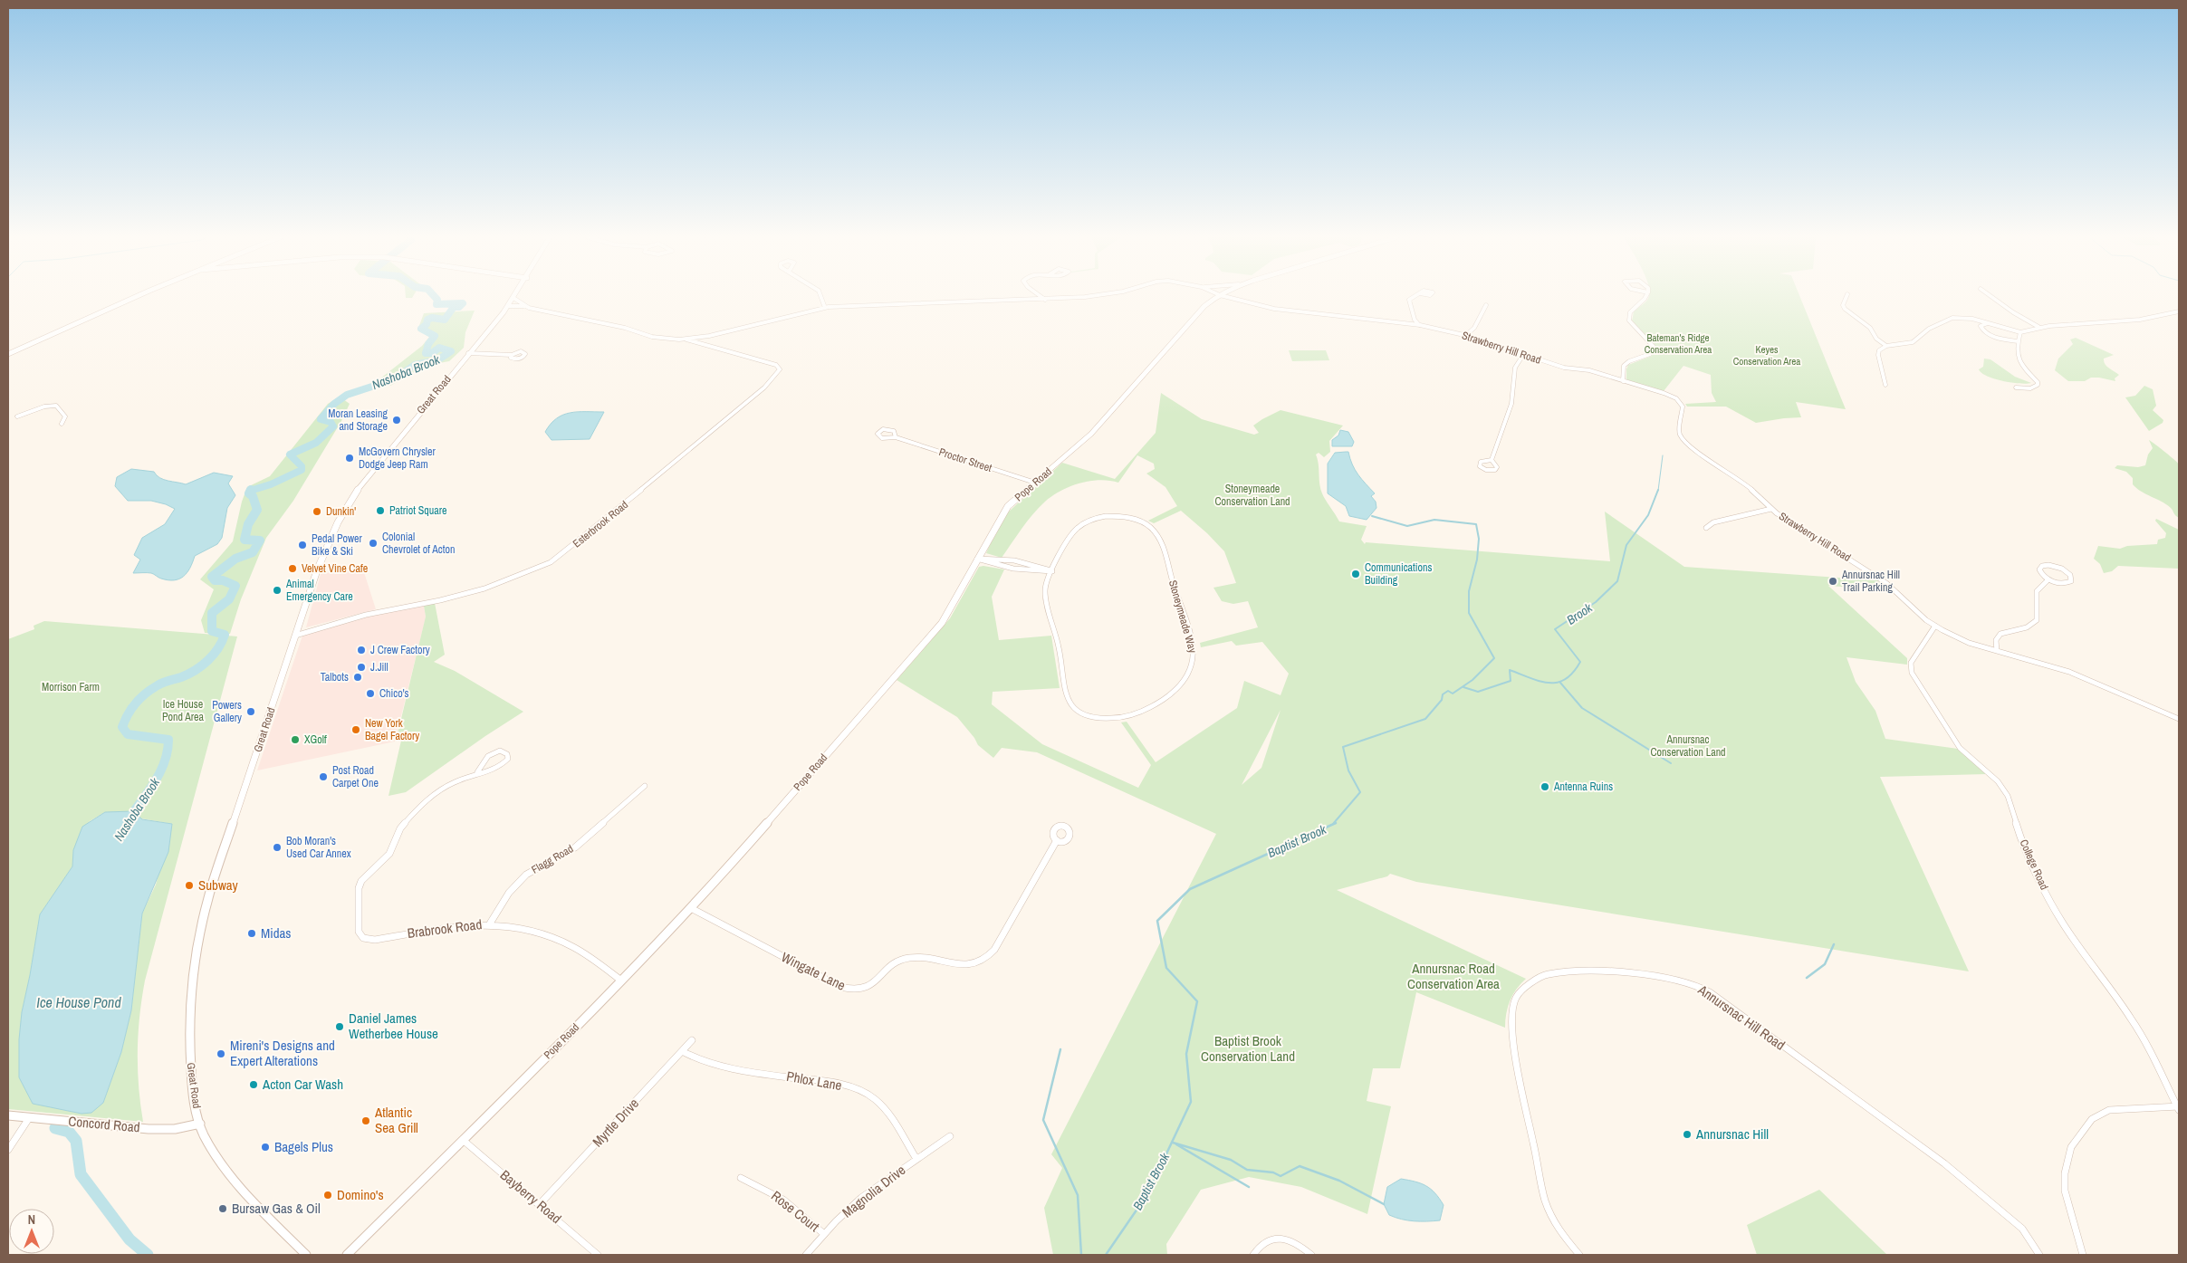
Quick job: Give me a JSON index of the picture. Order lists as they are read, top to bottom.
{
  "streets": {
    "street": [
      "Strawberry Hill Road",
      "Great Road",
      "Proctor Street",
      "Pope Road",
      "Esterbrook Road",
      "Stoneymeade Way",
      "Flagg Road",
      "College Road",
      "Brabrook Road",
      "Wingate Lane",
      "Annursnac Hill Road",
      "Phlox Lane",
      "Myrtle Drive",
      "Concord Road",
      "Magnolia Drive",
      "Bayberry Road",
      "Rose Court"
    ]
  },
  "crossings": [
    ["Strawberry Hill Road", "Great Road"],
    ["Strawberry Hill Road", "Esterbrook Road"],
    ["Strawberry Hill Road", "College Road"],
    ["Great Road", "Esterbrook Road"],
    ["Great Road", "Concord Road"],
    ["Proctor Street", "Pope Road"],
    ["Pope Road", "Brabrook Road"],
    ["Pope Road", "Wingate Lane"],
    ["Pope Road", "Bayberry Road"],
    ["Flagg Road", "Brabrook Road"],
    ["Phlox Lane", "Myrtle Drive"],
    ["Phlox Lane", "Magnolia Drive"],
    ["Myrtle Drive", "Bayberry Road"],
    ["Magnolia Drive", "Rose Court"]
  ],
  "water": [
    "Nashoba Brook",
    "Brook",
    "Baptist Brook",
    "Ice House Pond"
  ],
  "parks": [
    "Bateman's Ridge Conservation Area",
    "Keyes Conservation Area",
    "Stoneymeade Conservation Land",
    "Morrison Farm",
    "Ice House Pond Area",
    "Annursnac Conservation Land",
    "Annursnac Road Conservation Area",
    "Baptist Brook Conservation Land"
  ],
  "places": [
    "Moran Leasing and Storage",
    "McGovern Chrysler Dodge Jeep Ram",
    "Patriot Square",
    "Dunkin'",
    "Colonial Chevrolet of Acton",
    "Pedal Power Bike & Ski",
    "Velvet Vine Cafe",
    "Communications Building",
    "Annursnac Hill Trail Parking",
    "Animal Emergency Care",
    "J Crew Factory",
    "J.Jill",
    "Talbots",
    "Chico's",
    "Powers Gallery",
    "New York Bagel Factory",
    "XGolf",
    "Post Road Carpet One",
    "Antenna Ruins",
    "Bob Moran's Used Car Annex",
    "Subway",
    "Midas",
    "Daniel James Wetherbee House",
    "Mireni's Designs and Expert Alterations",
    "Acton Car Wash",
    "Atlantic Sea Grill",
    "Annursnac Hill",
    "Bagels Plus",
    "Domino's",
    "Bursaw Gas & Oil"
  ],
  "north": "top"
}
